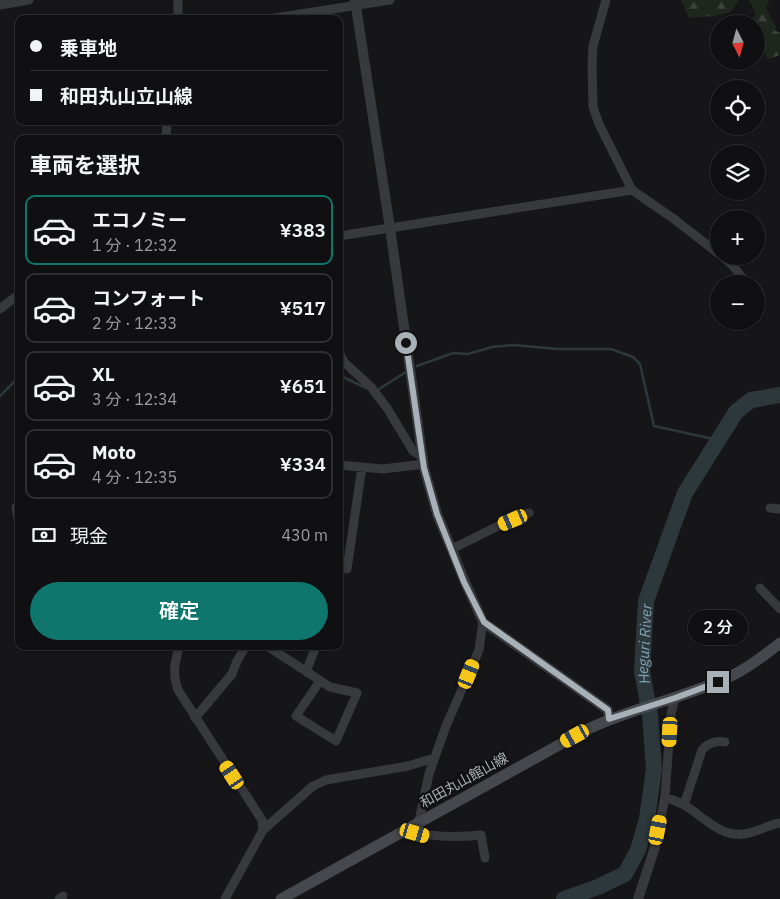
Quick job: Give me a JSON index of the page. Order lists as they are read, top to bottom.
{
  "streets": {
    "main road": ["和田丸山館山線"]
  },
  "water": ["Heguri River"],
  "north": "bottom",
  "page": {
    "map_buttons": ["+", "−"],
    "banner": ["乗車地", "和田丸山立山線"],
    "heading": "車両を選択",
    "list": [
      {
        "name": "エコノミー",
        "note": "1 分 · 12:32",
        "value": "¥383"
      },
      {
        "name": "コンフォート",
        "note": "2 分 · 12:33",
        "value": "¥517"
      },
      {
        "name": "XL",
        "note": "3 分 · 12:34",
        "value": "¥651"
      },
      {
        "name": "Moto",
        "note": "4 分 · 12:35",
        "value": "¥334"
      }
    ],
    "pay": ["現金", "430 m"],
    "buttons": "確定",
    "bubble": "2 分"
  }
}
